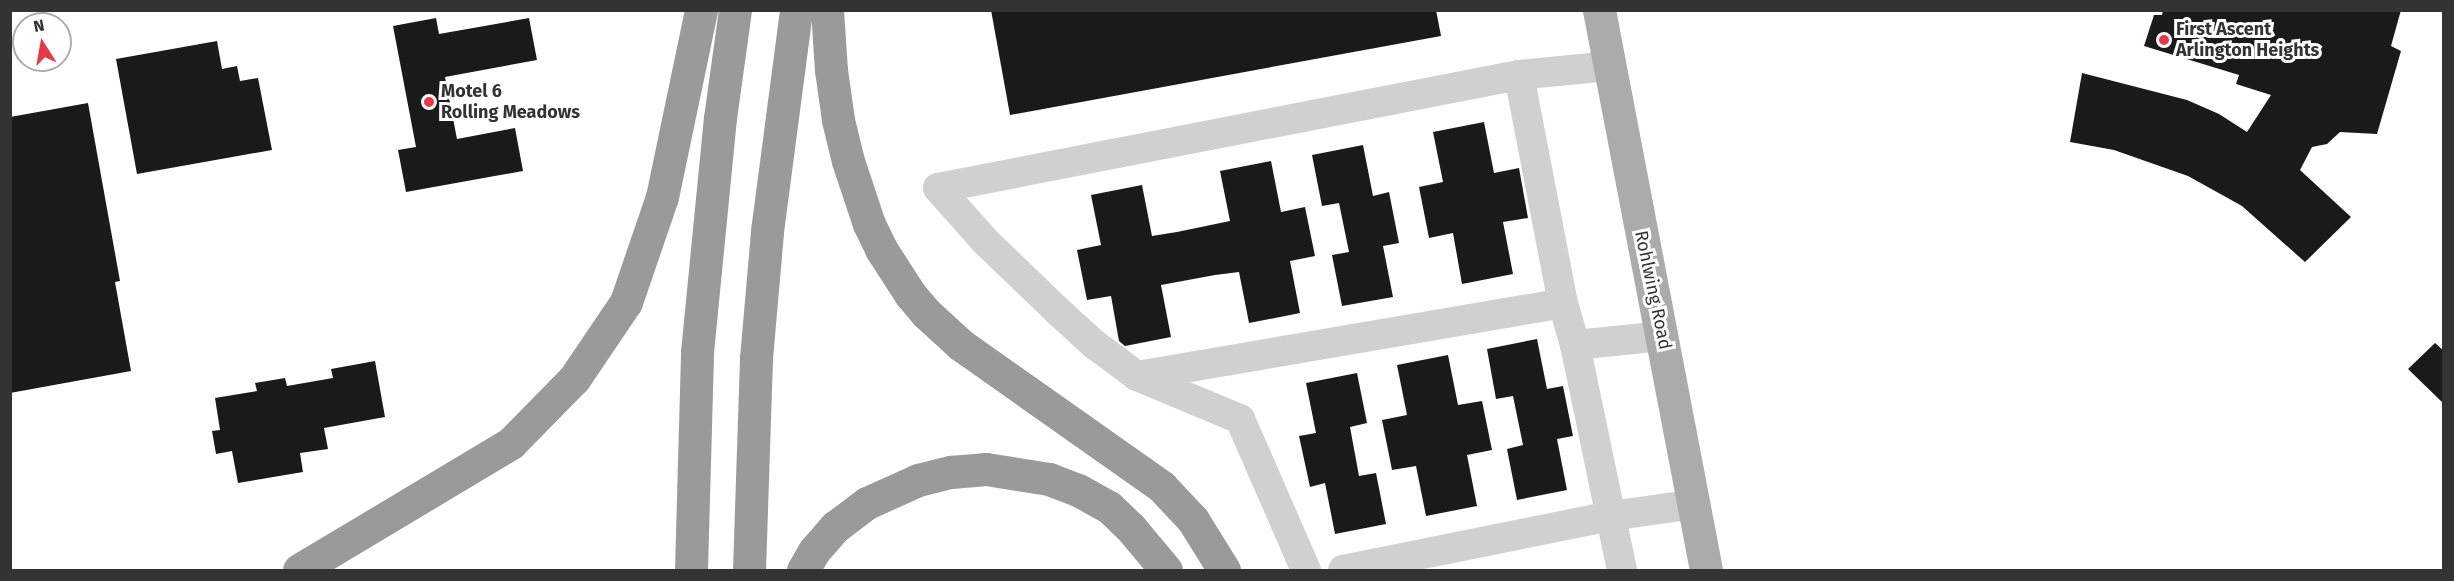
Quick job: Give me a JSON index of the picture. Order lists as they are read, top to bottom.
{
  "streets": {
    "main road": ["Rohlwing Road"]
  },
  "places": ["First Ascent Arlington Heights", "Motel 6 Rolling Meadows"],
  "north": "top"
}
